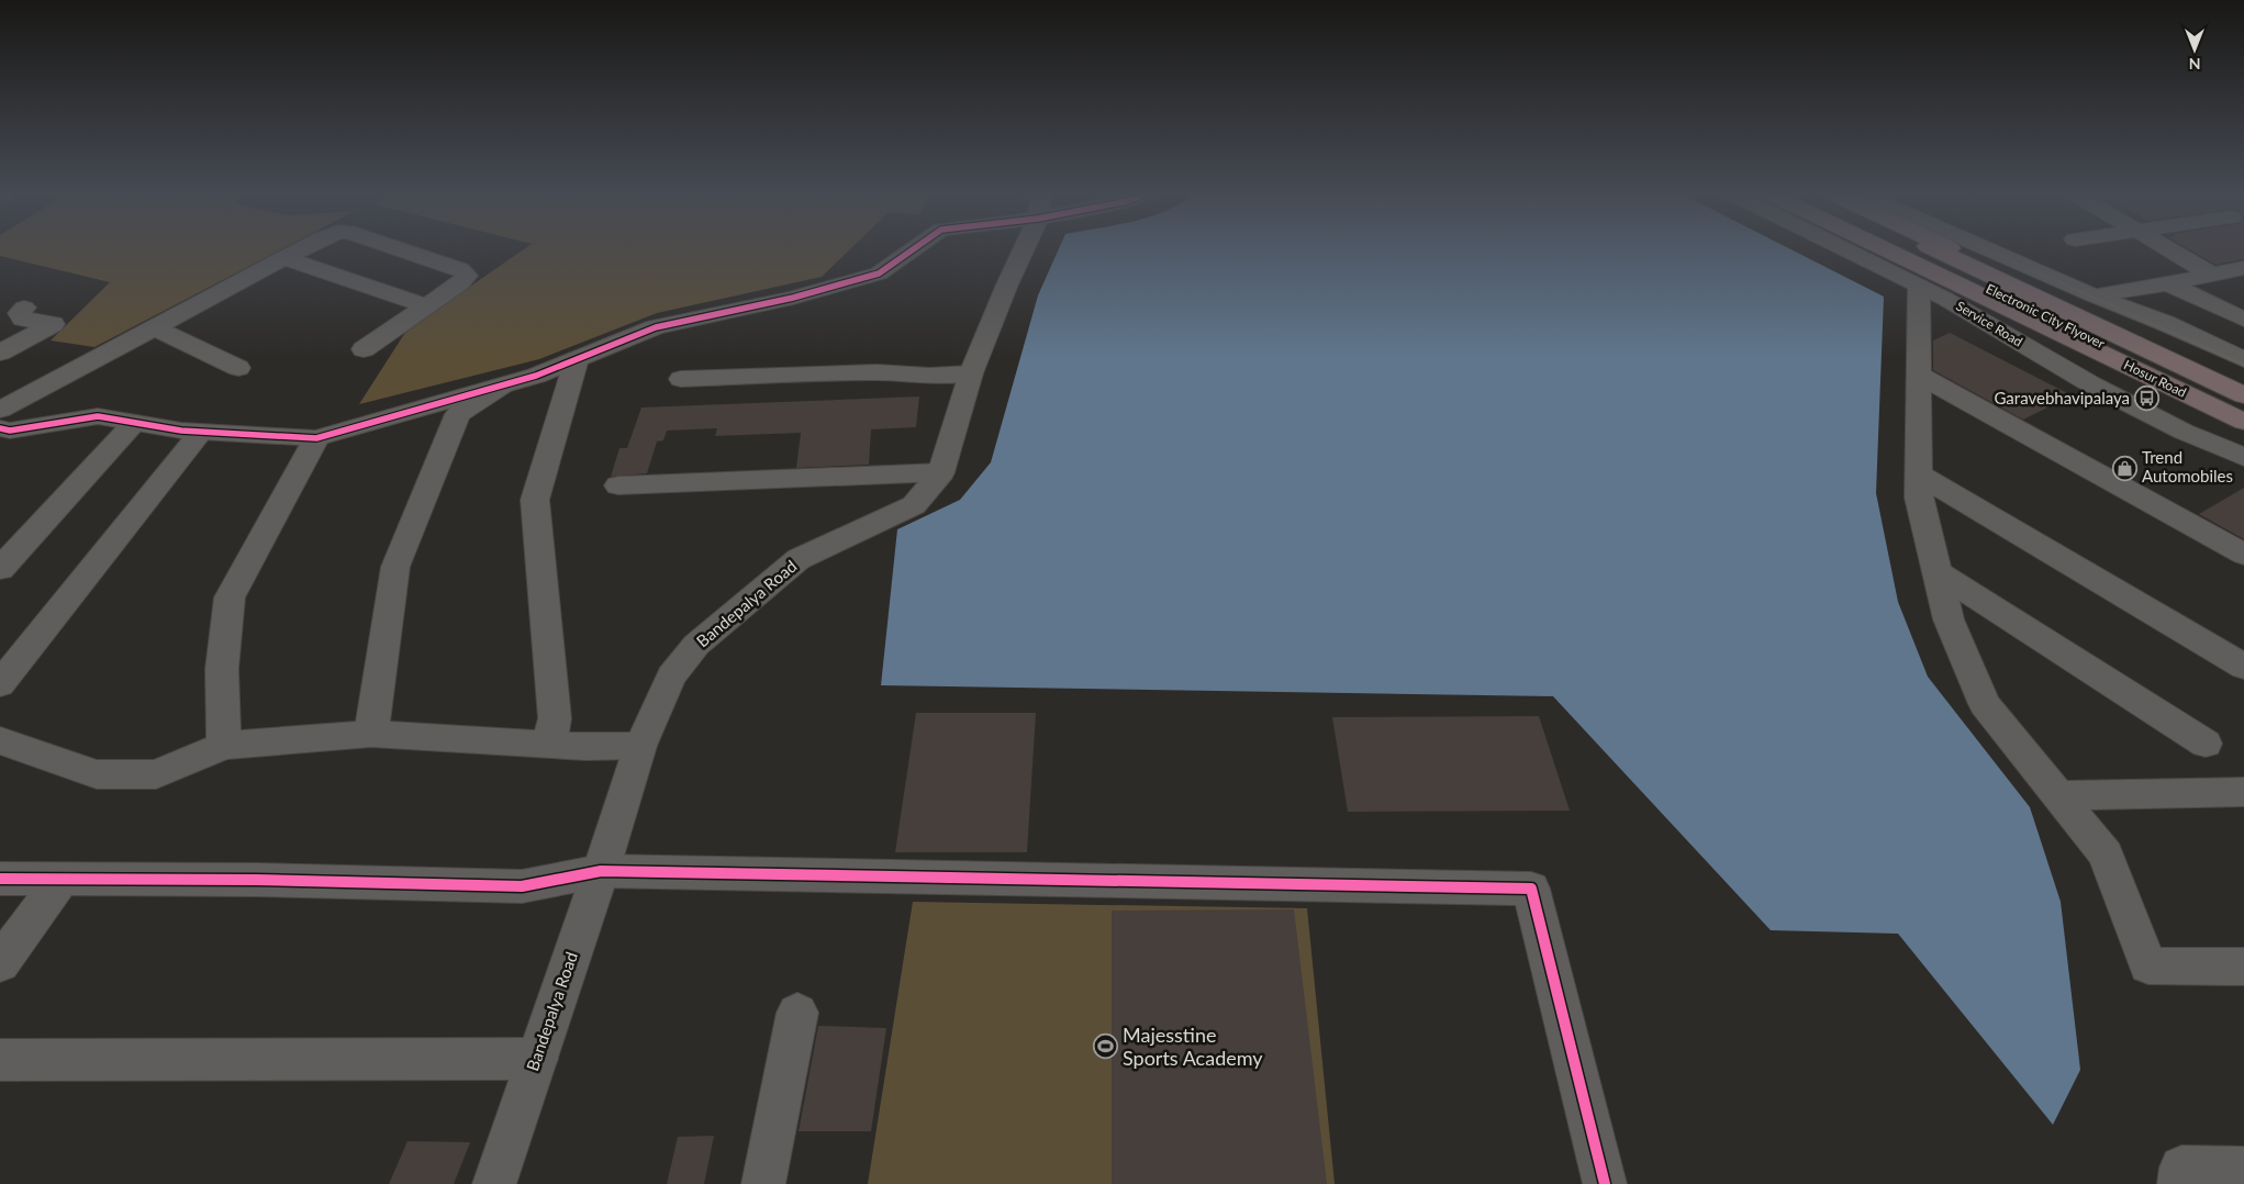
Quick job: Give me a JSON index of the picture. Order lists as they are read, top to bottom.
{
  "streets": {
    "highway": ["Electronic City Flyover", "Hosur Road"],
    "street": ["Service Road", "Bandepalya Road"]
  },
  "places": {
    "bus stop": ["Garavebhavipalaya"],
    "shop": ["Trend Automobiles"],
    "sports": ["Majesstine Sports Academy"]
  },
  "north": "bottom"
}
